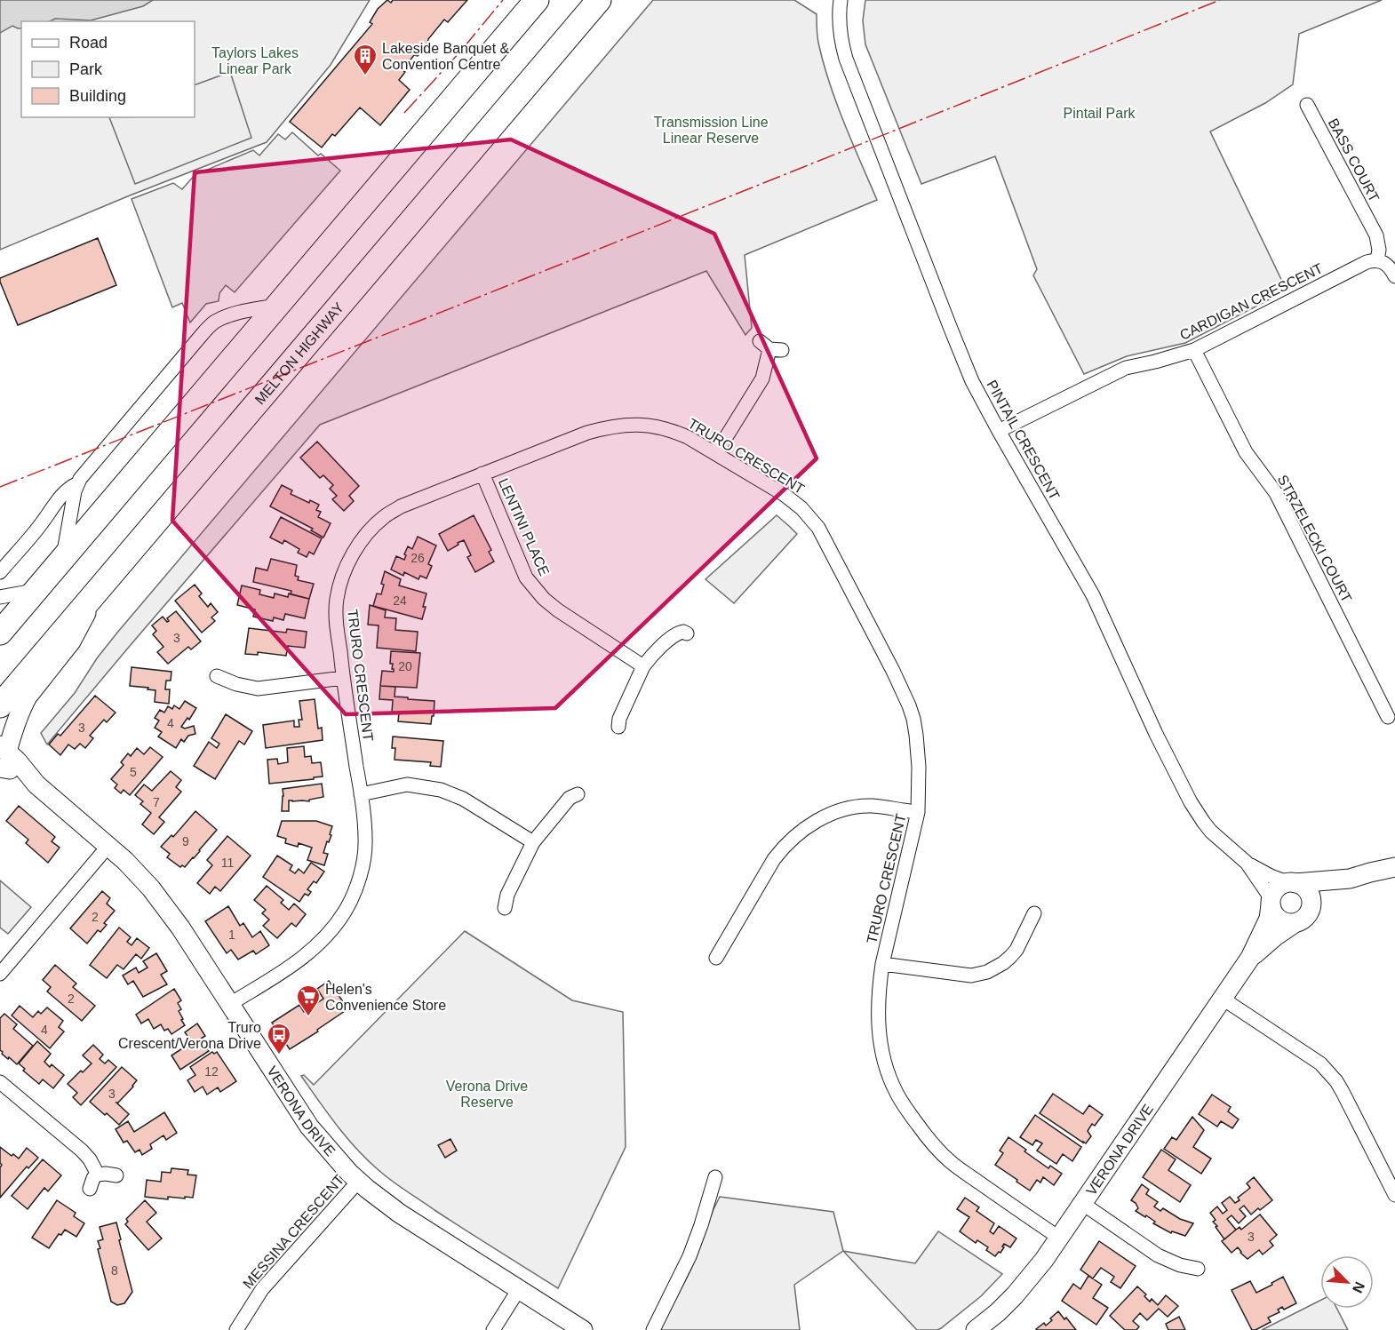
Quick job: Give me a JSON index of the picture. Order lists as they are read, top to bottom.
{
  "streets": {
    "highway": ["MELTON HIGHWAY"],
    "street": [
      "BASS COURT",
      "CARDIGAN CRESCENT",
      "PINTAIL CRESCENT",
      "TRURO CRESCENT",
      "LENTINI PLACE",
      "STRZELECKI COURT",
      "VERONA DRIVE",
      "MESSINA CRESCENT"
    ]
  },
  "crossings": [
    ["BASS COURT", "CARDIGAN CRESCENT"],
    ["CARDIGAN CRESCENT", "PINTAIL CRESCENT"],
    ["CARDIGAN CRESCENT", "STRZELECKI COURT"],
    ["PINTAIL CRESCENT", "VERONA DRIVE"],
    ["TRURO CRESCENT", "LENTINI PLACE"],
    ["TRURO CRESCENT", "VERONA DRIVE"],
    ["VERONA DRIVE", "MESSINA CRESCENT"]
  ],
  "parks": [
    "Taylors Lakes Linear Park",
    "Pintail Park",
    "Transmission Line Linear Reserve",
    "Verona Drive Reserve"
  ],
  "places": {
    "building": ["Lakeside Banquet & Convention Centre"],
    "supermarket": ["Helen's Convenience Store"],
    "bus stop": ["Truro Crescent/Verona Drive"]
  },
  "house_numbers": [
    "26",
    "24",
    "3",
    "20",
    "4",
    "3",
    "5",
    "7",
    "9",
    "11",
    "2",
    "1",
    "2",
    "4",
    "12",
    "3",
    "3",
    "8"
  ],
  "legend": ["Road", "Park", "Building"],
  "north": "bottom right"
}
